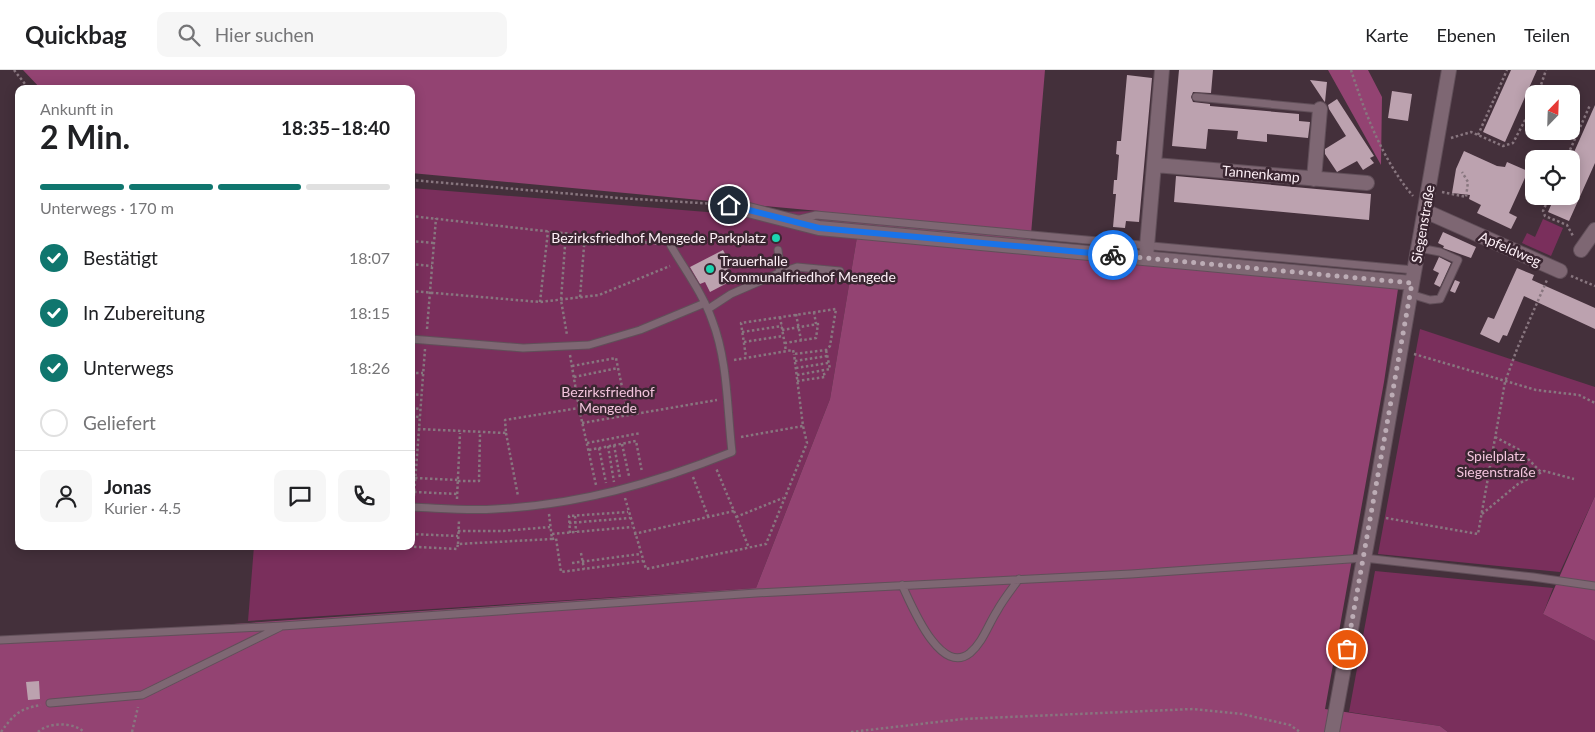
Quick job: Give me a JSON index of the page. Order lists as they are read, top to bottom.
{
  "streets": {
    "street": ["Tannenkamp", "Siegenstraße", "Apfeldweg"]
  },
  "crossings": [
    ["Siegenstraße", "Apfeldweg"]
  ],
  "parks": ["Bezirksfriedhof Mengede", "Spielplatz Siegenstraße"],
  "places": ["Bezirksfriedhof Mengede Parkplatz", "Trauerhalle Kommunalfriedhof Mengede"],
  "north": "top right",
  "page": {
    "header": "Quickbag",
    "search": "Hier suchen",
    "nav": ["Karte", "Ebenen", "Teilen"],
    "heading": ["2 Min.", "Ankunft in", "18:35–18:40"],
    "panel": ["Jonas", "Kurier · 4.5"],
    "bar": "Unterwegs · 170 m",
    "list": [
      ["Bestätigt", "18:07"],
      ["In Zubereitung", "18:15"],
      ["Unterwegs", "18:26"],
      "Geliefert"
    ]
  }
}
